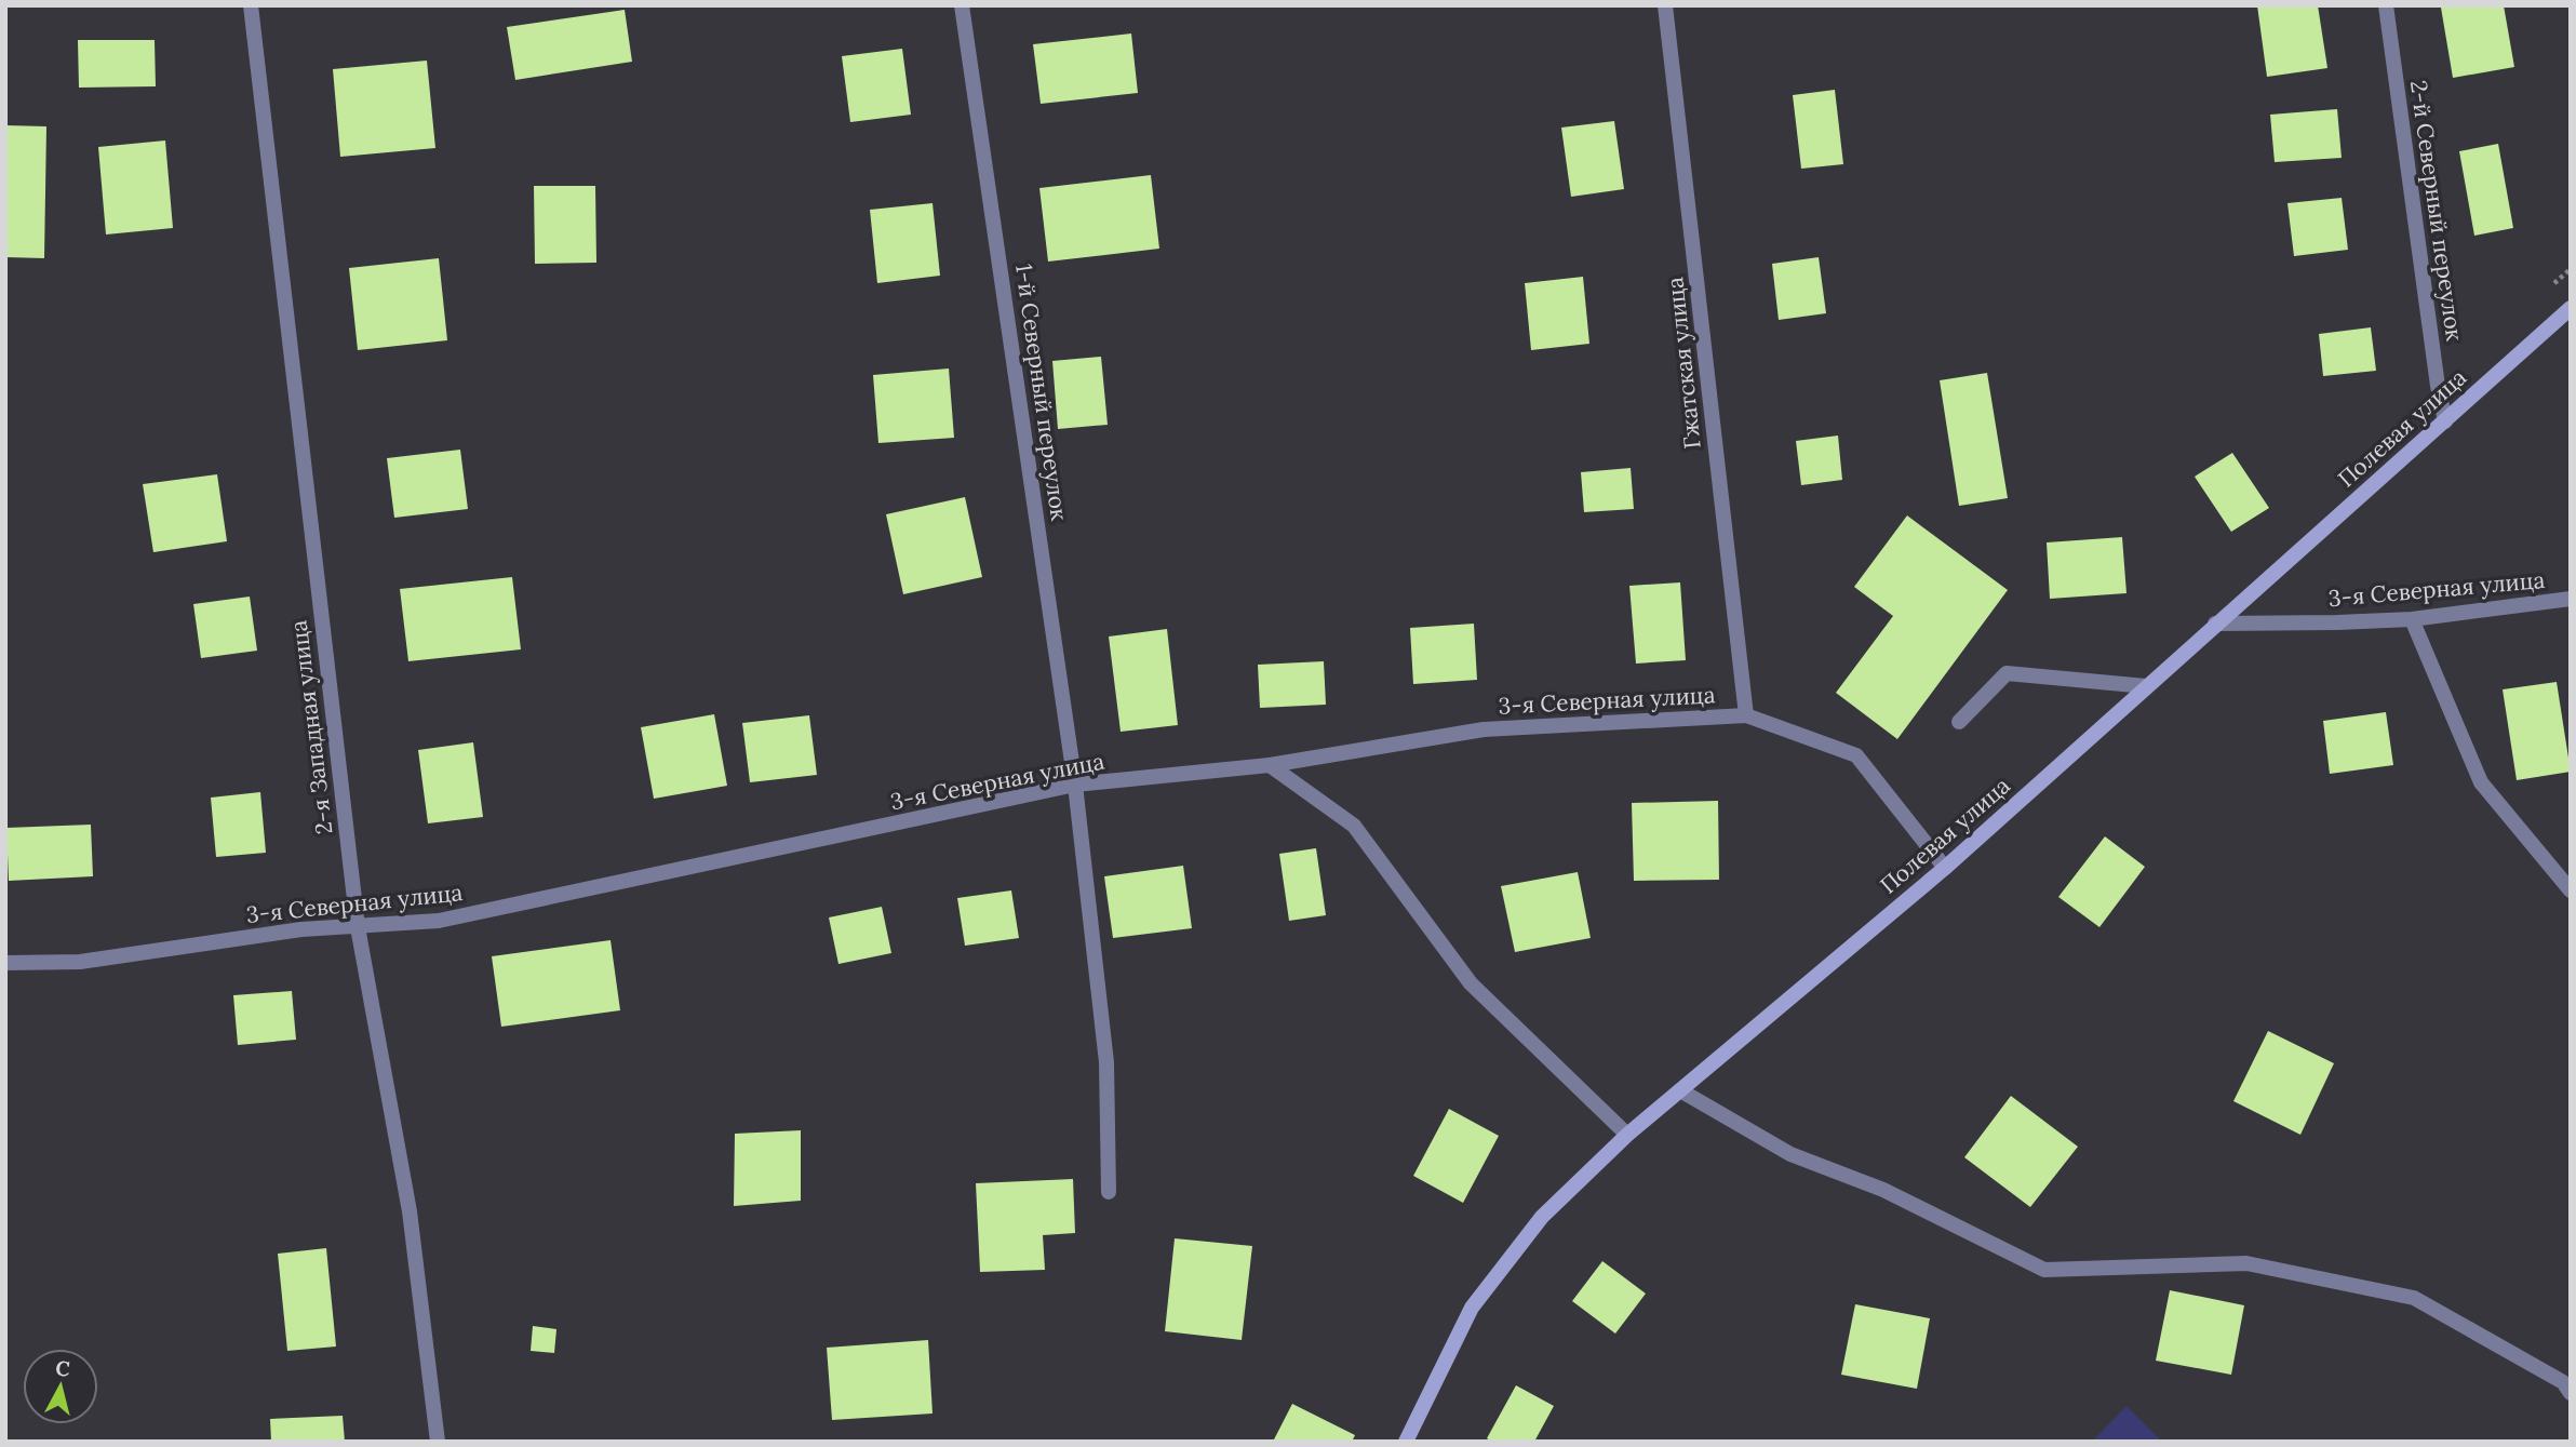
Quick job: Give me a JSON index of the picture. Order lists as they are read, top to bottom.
{
  "streets": {
    "main road": ["Полевая улица"],
    "street": [
      "2-й Северный переулок",
      "Гжатская улица",
      "1-й Северный переулок",
      "3-я Северная улица",
      "2-я Западная улица"
    ]
  },
  "crossings": [
    ["2-й Северный переулок", "Полевая улица"],
    ["Гжатская улица", "3-я Северная улица"],
    ["1-й Северный переулок", "3-я Северная улица"],
    ["Полевая улица", "3-я Северная улица"],
    ["3-я Северная улица", "2-я Западная улица"]
  ],
  "north": "top"
}
